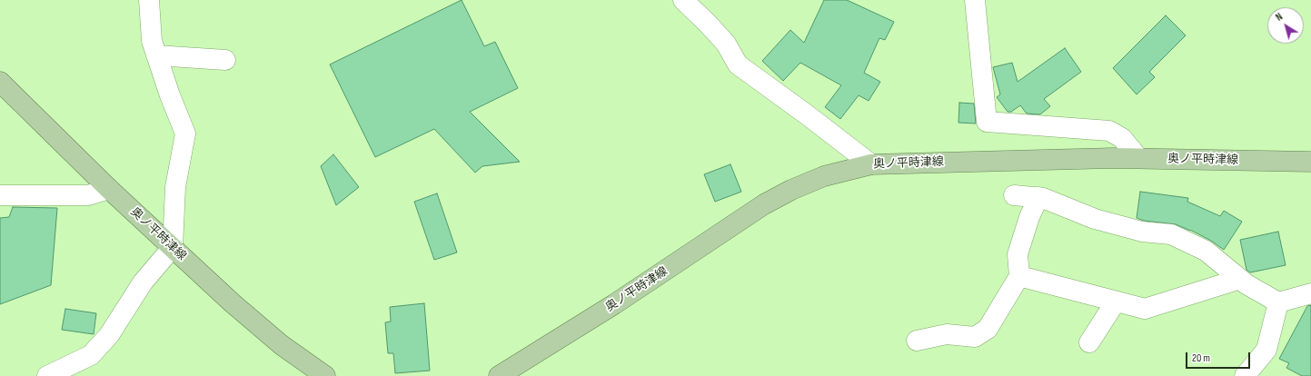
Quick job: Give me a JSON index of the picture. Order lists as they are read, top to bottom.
{
  "streets": {
    "main road": ["奥ノ平時津線"]
  },
  "scale_bar": "20 m",
  "north": "top left"
}
